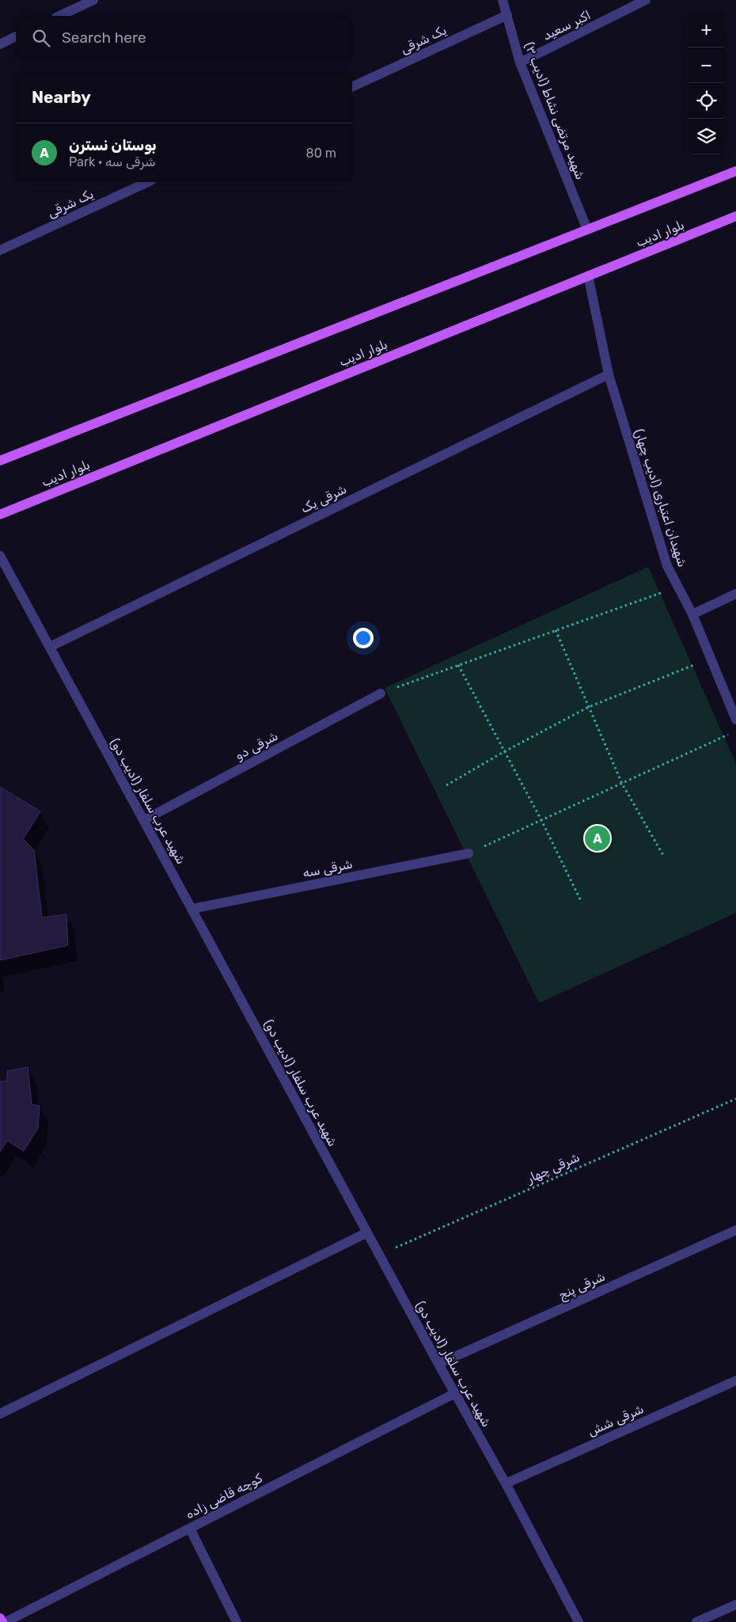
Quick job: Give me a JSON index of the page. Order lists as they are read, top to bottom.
{
  "streets": {
    "main road": ["بلوار ادیب"],
    "street": [
      "اکبر سعید",
      "یک شرقی",
      "شهید مرتضی نشاط (ادیب ۳)",
      "شهیدان اعتباری (ادیب چهار)",
      "شرقی یک",
      "شرقی دو",
      "شهید عرب سلفار (ادیب دو)",
      "شرقی سه",
      "شرقی پنج",
      "شرقی شش",
      "کوچه قاضی زاده"
    ],
    "path": ["شرقی چهار"]
  },
  "crossings": [
    ["اکبر سعید", "شهید مرتضی نشاط (ادیب ۳)"],
    ["یک شرقی", "شهید مرتضی نشاط (ادیب ۳)"],
    ["بلوار ادیب", "شهیدان اعتباری (ادیب چهار)"],
    ["شهیدان اعتباری (ادیب چهار)", "شرقی یک"],
    ["شرقی یک", "شهید عرب سلفار (ادیب دو)"],
    ["شرقی دو", "شهید عرب سلفار (ادیب دو)"],
    ["شهید عرب سلفار (ادیب دو)", "شرقی سه"],
    ["شهید عرب سلفار (ادیب دو)", "شرقی چهار"],
    ["شهید عرب سلفار (ادیب دو)", "شرقی پنج"],
    ["شهید عرب سلفار (ادیب دو)", "شرقی شش"],
    ["شهید عرب سلفار (ادیب دو)", "کوچه قاضی زاده"]
  ],
  "page": {
    "map_buttons": ["+", "−"],
    "search": "Search here",
    "heading": "Nearby",
    "list": [
      {
        "mark": "A",
        "name": "بوستان نسترن",
        "note": "Park · شرقی سه",
        "value": "80 m"
      }
    ],
    "pins": "A"
  }
}
